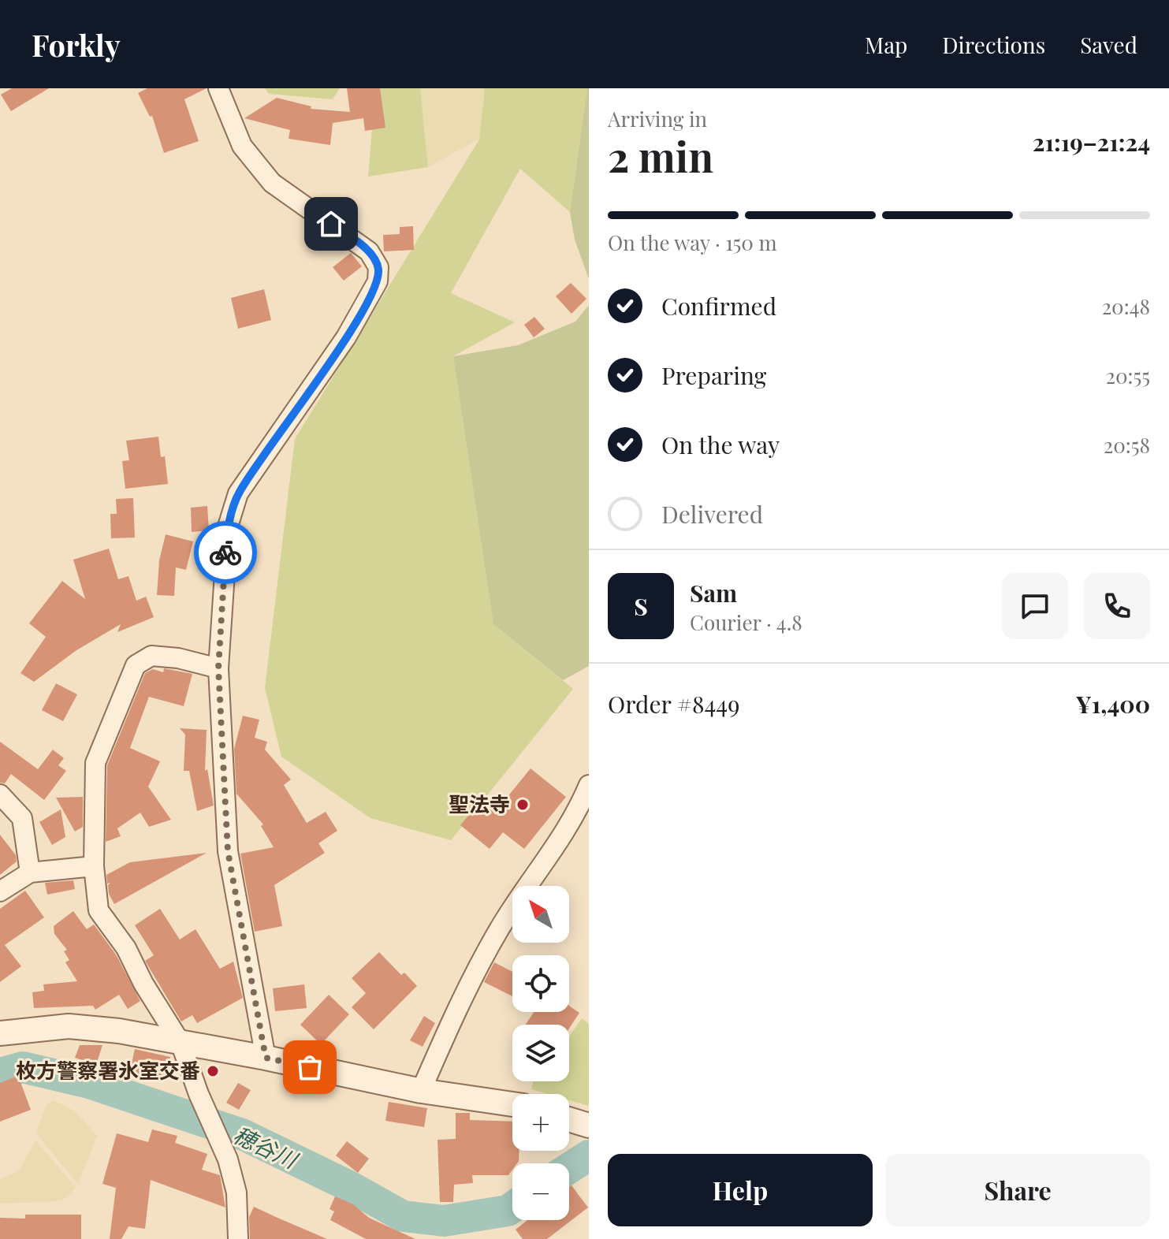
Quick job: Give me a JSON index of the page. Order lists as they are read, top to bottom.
{
  "water": ["穂谷川"],
  "places": ["聖法寺", "枚方警察署氷室交番"],
  "north": "top left",
  "page": {
    "header": "Forkly",
    "nav": ["Map", "Directions", "Saved"],
    "heading": ["2 min", "Arriving in", "21:19–21:24"],
    "panel": [
      "Sam",
      "Courier · 4.8",
      "Order #8449",
      "¥1,400"
    ],
    "bar": "On the way · 150 m",
    "list": [
      ["Confirmed", "20:48"],
      ["Preparing", "20:55"],
      ["On the way", "20:58"],
      "Delivered"
    ],
    "round": "S",
    "map_buttons": ["+", "−"],
    "buttons": ["Help", "Share"]
  }
}
